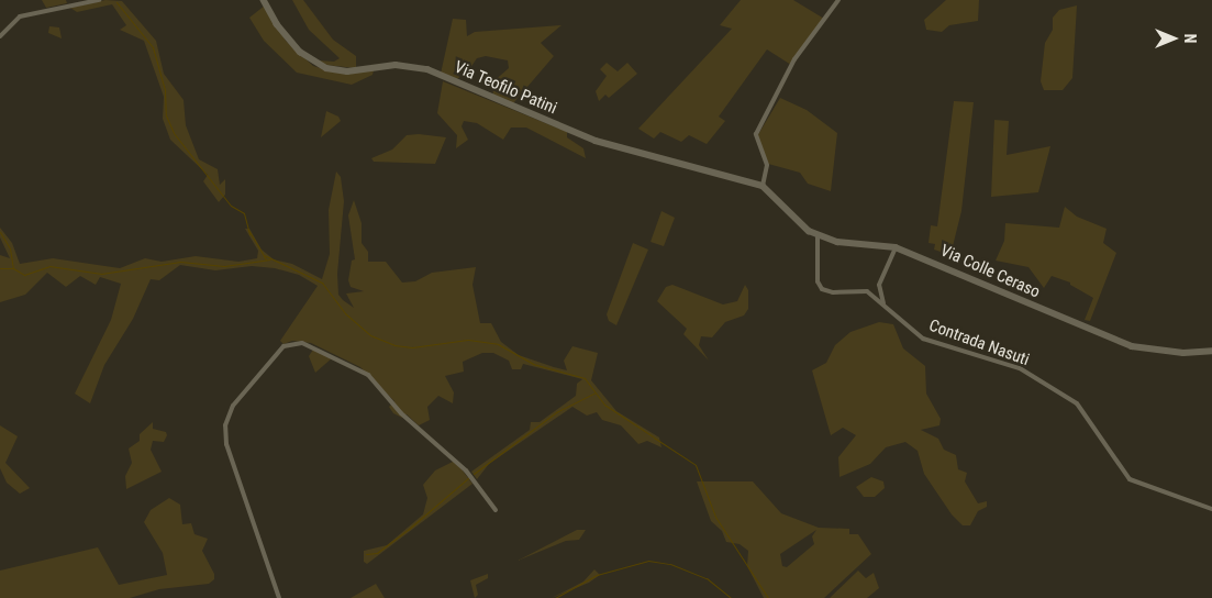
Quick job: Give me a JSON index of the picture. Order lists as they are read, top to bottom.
{
  "streets": {
    "street": ["Via Teofilo Patini", "Via Colle Ceraso", "Contrada Nasuti"]
  },
  "crossings": [
    ["Via Teofilo Patini", "Via Colle Ceraso"],
    ["Via Colle Ceraso", "Contrada Nasuti"]
  ],
  "north": "right"
}
